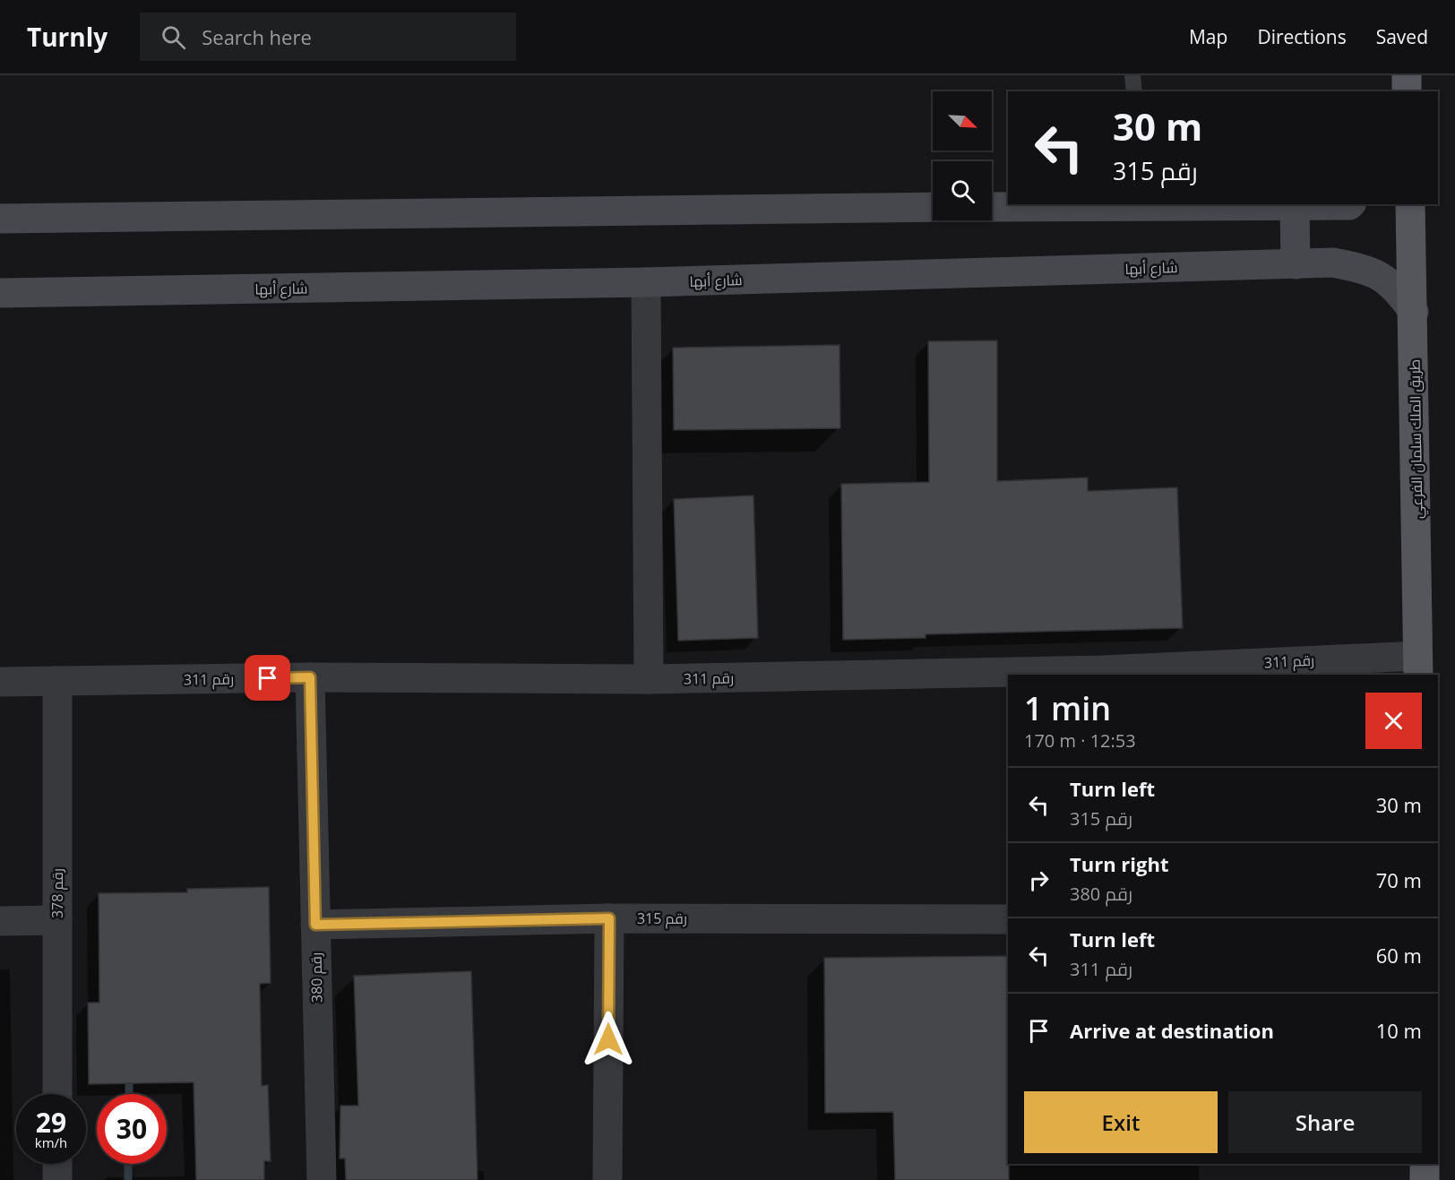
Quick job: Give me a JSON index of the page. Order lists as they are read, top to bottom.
{
  "streets": {
    "main road": ["طريق الملك سلمان الفرعي"],
    "street": [
      "شارع أبها",
      "رقم 311",
      "رقم 378",
      "رقم 315",
      "رقم 380"
    ]
  },
  "crossings": [
    ["شارع أبها", "طريق الملك سلمان الفرعي"],
    ["طريق الملك سلمان الفرعي", "رقم 311"],
    ["رقم 311", "رقم 378"],
    ["رقم 311", "رقم 380"],
    ["رقم 315", "رقم 380"]
  ],
  "north": "bottom right",
  "page": {
    "header": "Turnly",
    "search": "Search here",
    "nav": ["Map", "Directions", "Saved"],
    "turn": ["30 m", "رقم 315"],
    "heading": ["1 min", "170 m · 12:53"],
    "list": [
      {
        "name": "Turn left",
        "note": "رقم 315",
        "value": "30 m"
      },
      {
        "name": "Turn right",
        "note": "رقم 380",
        "value": "70 m"
      },
      {
        "name": "Turn left",
        "note": "رقم 311",
        "value": "60 m"
      },
      {
        "name": "Arrive at destination",
        "value": "10 m"
      }
    ],
    "buttons": ["Exit", "Share"],
    "speed": "29 km/h",
    "limit": "30"
  }
}
